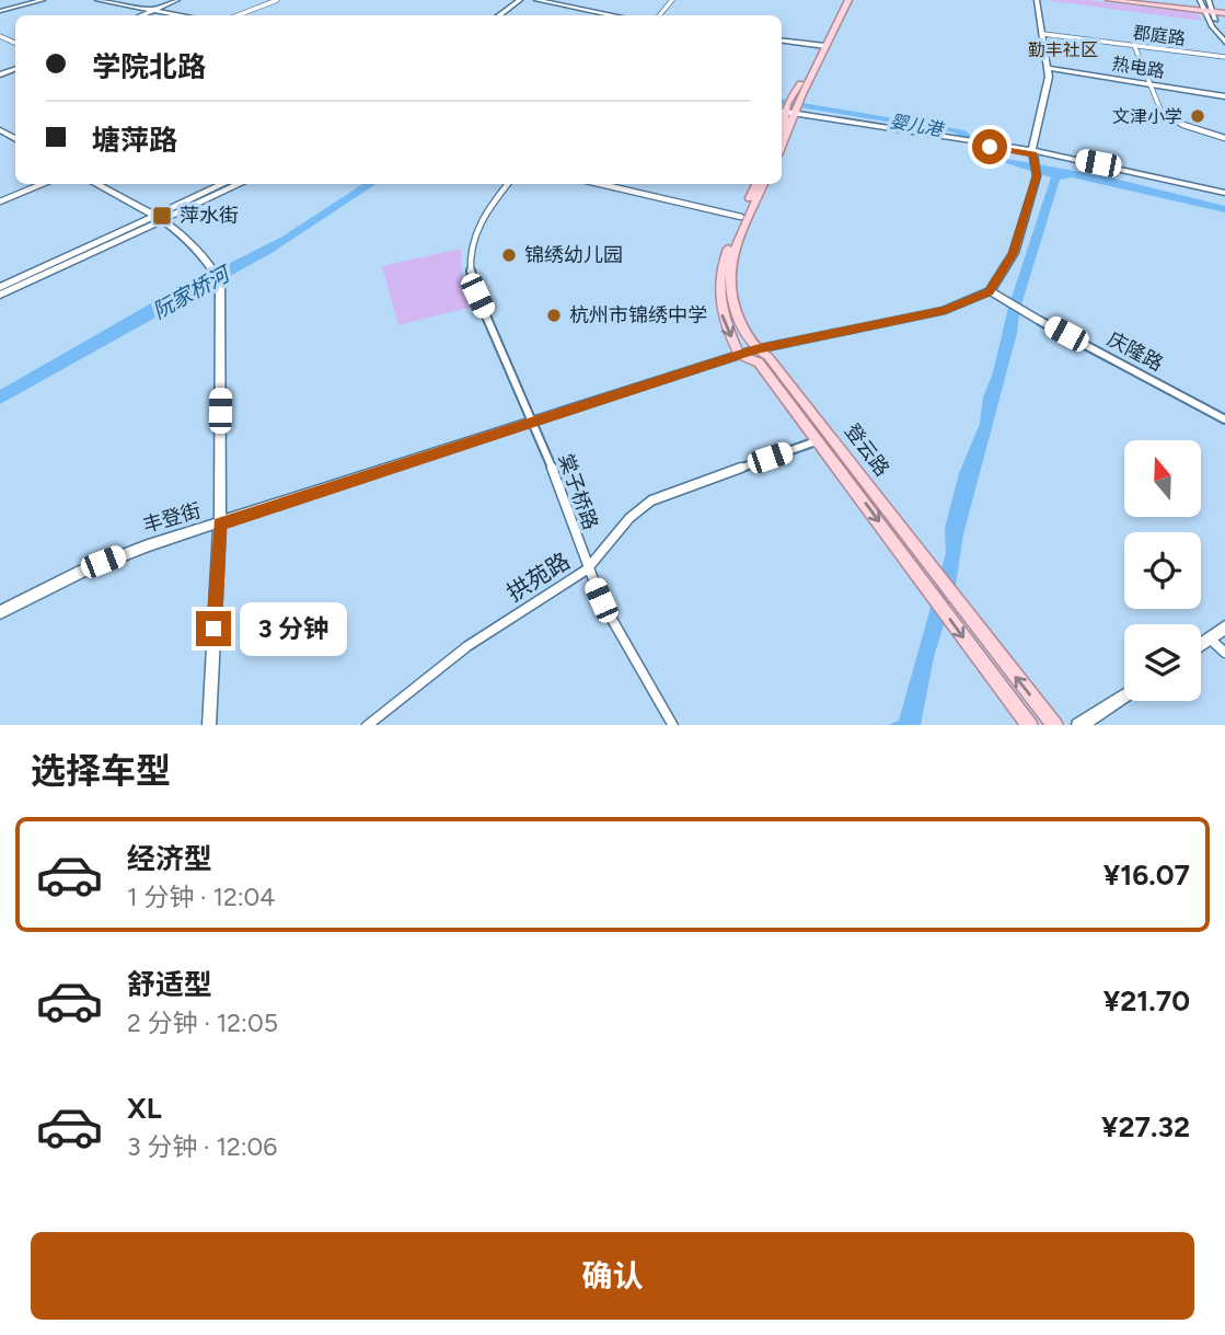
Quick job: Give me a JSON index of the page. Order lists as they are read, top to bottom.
{
  "streets": {
    "main road": ["登云路"],
    "street": [
      "郡庭路",
      "热电路",
      "庆隆路",
      "棠子桥路",
      "丰登街",
      "拱苑路"
    ]
  },
  "crossings": [
    ["庆隆路", "丰登街"],
    ["登云路", "丰登街"],
    ["登云路", "拱苑路"],
    ["棠子桥路", "丰登街"],
    ["棠子桥路", "拱苑路"]
  ],
  "districts": ["勤丰社区"],
  "water": ["婴儿港", "阮家桥河"],
  "places": {
    "other": ["文津小学", "锦绣幼儿园", "杭州市锦绣中学"],
    "transit": ["萍水街"]
  },
  "north": "top",
  "page": {
    "banner": ["学院北路", "塘萍路"],
    "bubble": "3 分钟",
    "heading": "选择车型",
    "list": [
      {
        "name": "经济型",
        "note": "1 分钟 · 12:04",
        "value": "¥16.07"
      },
      {
        "name": "舒适型",
        "note": "2 分钟 · 12:05",
        "value": "¥21.70"
      },
      {
        "name": "XL",
        "note": "3 分钟 · 12:06",
        "value": "¥27.32"
      }
    ],
    "buttons": "确认"
  }
}
